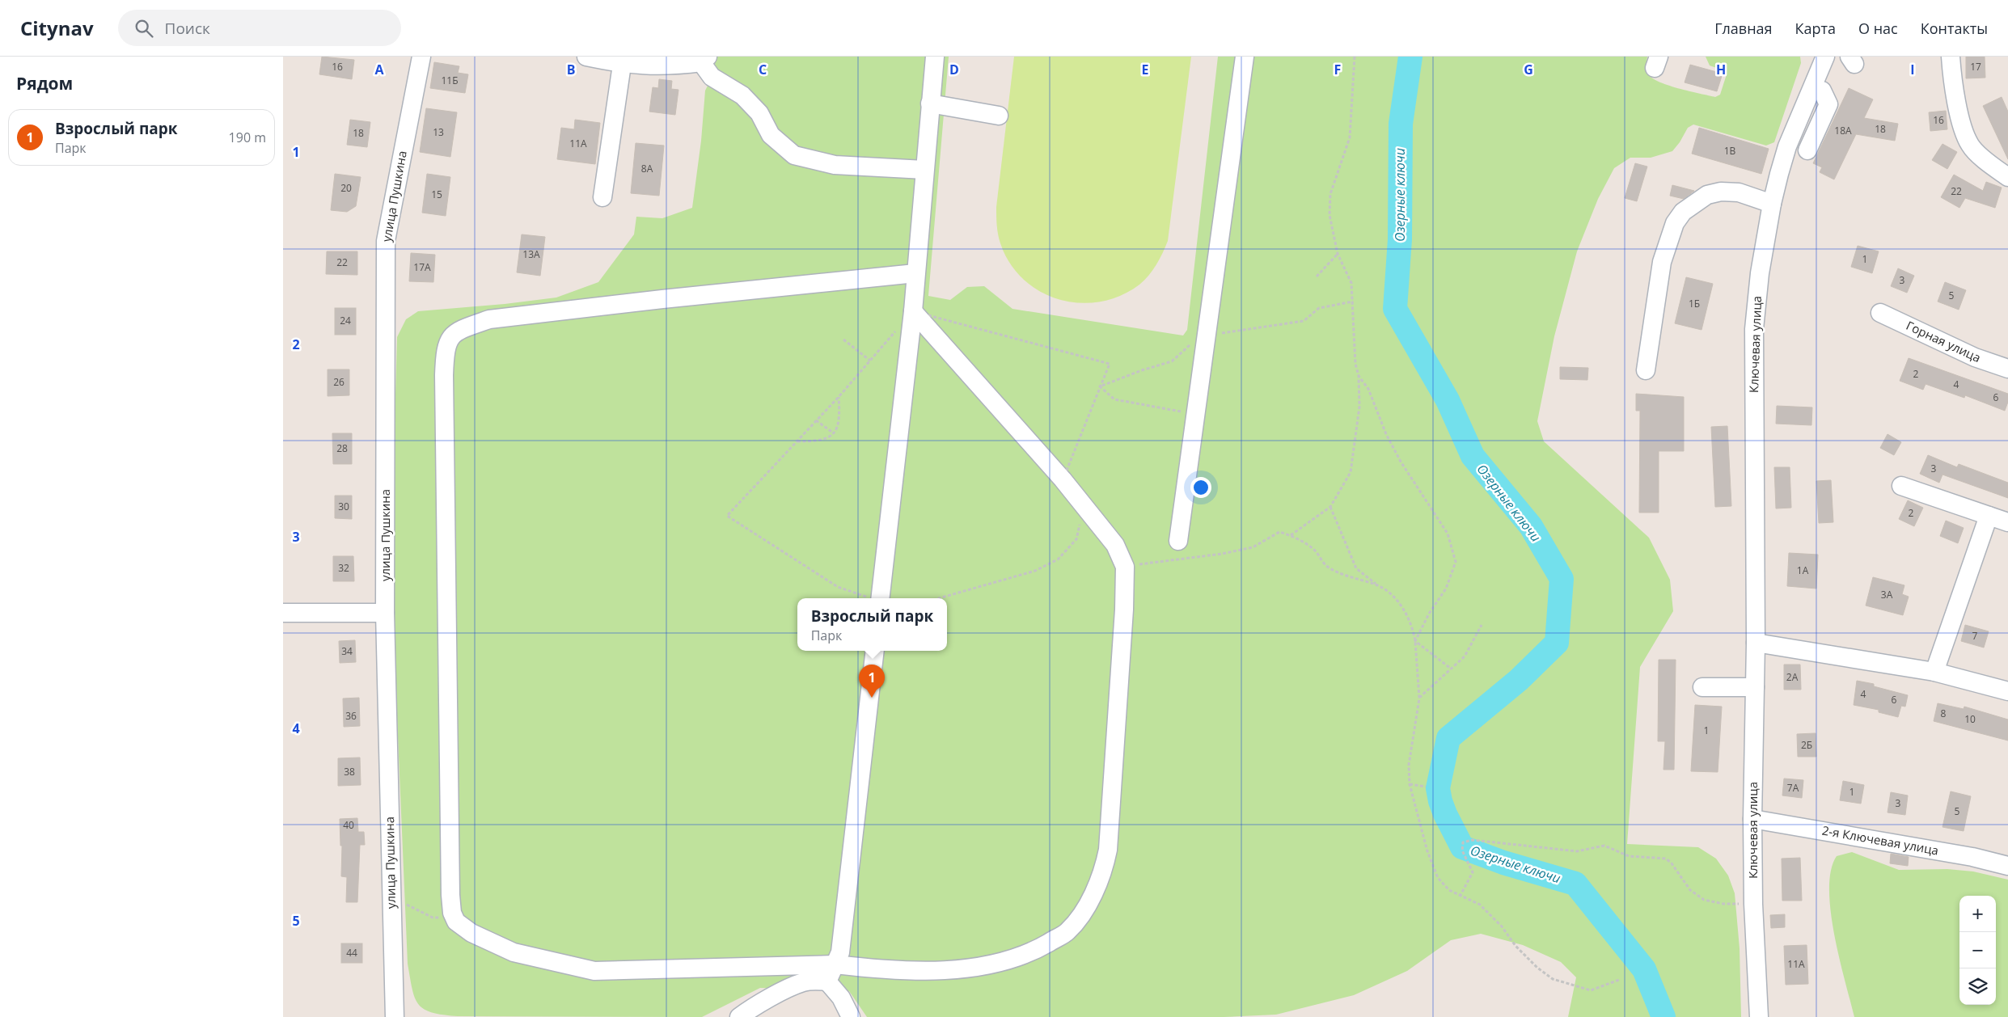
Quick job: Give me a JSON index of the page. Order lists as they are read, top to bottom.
{
  "streets": {
    "street": [
      "улица Пушкина",
      "Горная улица",
      "Ключевая улица",
      "2-я Ключевая улица"
    ]
  },
  "crossings": [
    ["Ключевая улица", "2-я Ключевая улица"]
  ],
  "water": ["Озерные ключи"],
  "house_numbers": [
    "16",
    "17",
    "11Б",
    "16",
    "18",
    "18А",
    "13",
    "18",
    "11А",
    "1В",
    "8А",
    "20",
    "22",
    "15",
    "13А",
    "1",
    "22",
    "17А",
    "3",
    "5",
    "1Б",
    "24",
    "2",
    "26",
    "4",
    "6",
    "28",
    "3",
    "30",
    "2",
    "32",
    "1А",
    "3А",
    "7",
    "34",
    "2А",
    "4",
    "6",
    "8",
    "36",
    "10",
    "1",
    "2Б",
    "38",
    "7А",
    "1",
    "3",
    "5",
    "40",
    "44",
    "11А"
  ],
  "page": {
    "header": "Citynav",
    "search": "Поиск",
    "nav": [
      "Главная",
      "Карта",
      "О нас",
      "Контакты"
    ],
    "heading": "Рядом",
    "list": [
      {
        "mark": "1",
        "name": "Взрослый парк",
        "note": "Парк",
        "value": "190 m"
      }
    ],
    "popup": ["Взрослый парк", "Парк"],
    "pins": "1",
    "map_buttons": ["+", "−"]
  },
  "grid": {
    "columns": [
      "A",
      "B",
      "C",
      "D",
      "E",
      "F",
      "G",
      "H",
      "I"
    ],
    "rows": [
      "1",
      "2",
      "3",
      "4",
      "5"
    ]
  }
}
